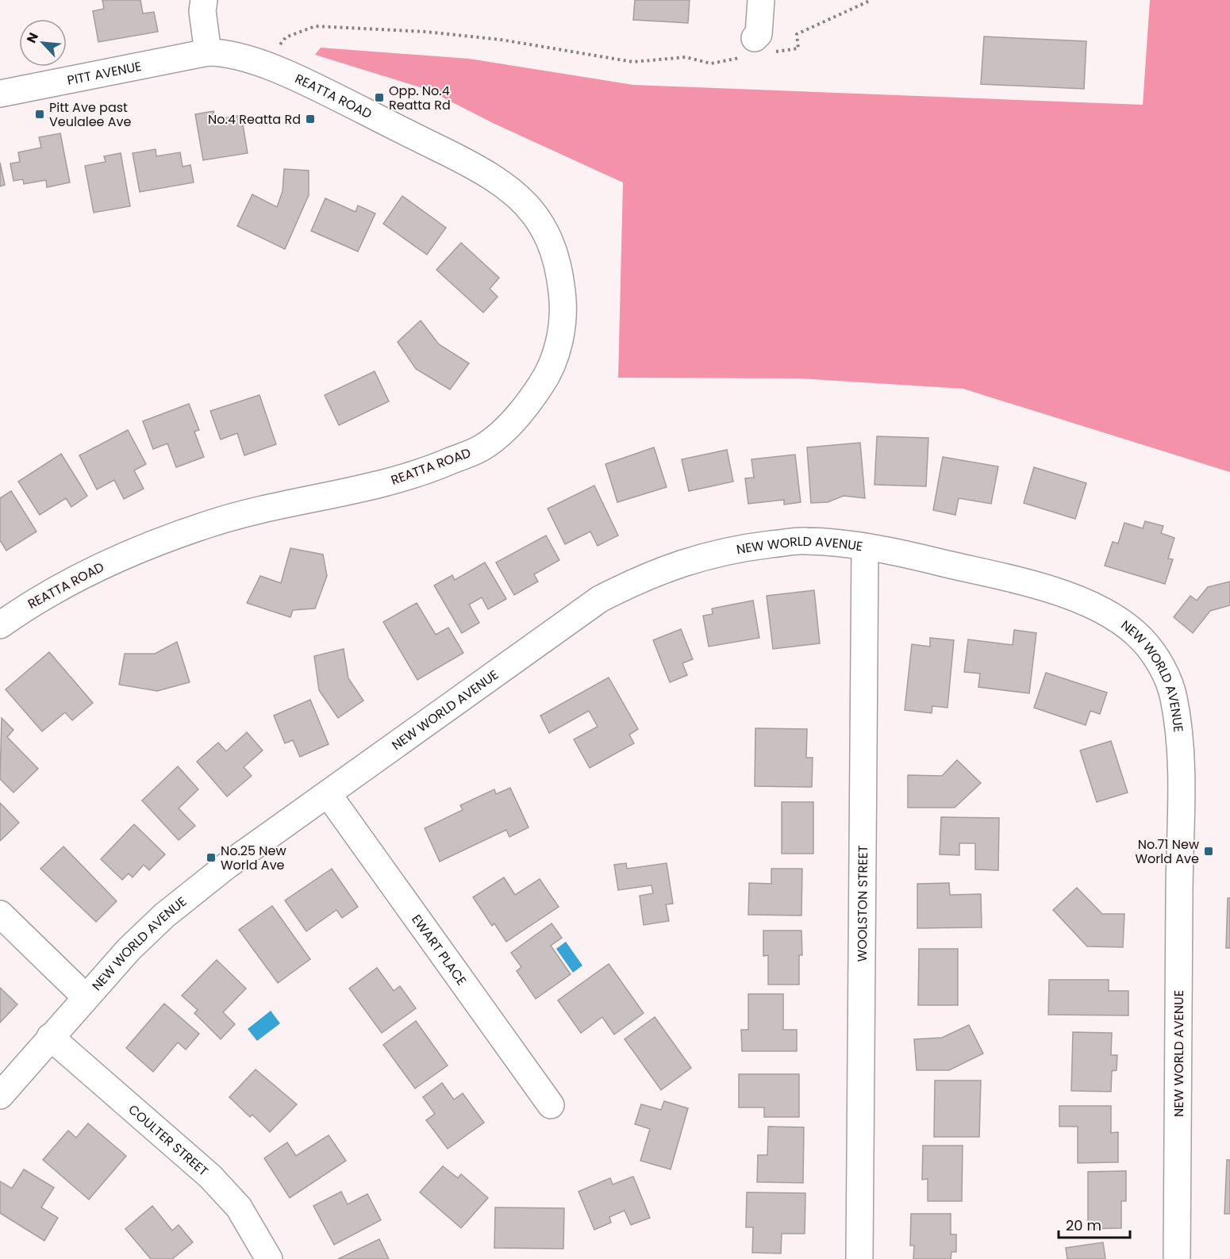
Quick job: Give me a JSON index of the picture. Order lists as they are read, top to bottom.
{
  "streets": {
    "street": [
      "PITT AVENUE",
      "REATTA ROAD",
      "NEW WORLD AVENUE",
      "WOOLSTON STREET",
      "EWART PLACE",
      "COULTER STREET"
    ]
  },
  "crossings": [
    ["PITT AVENUE", "REATTA ROAD"],
    ["NEW WORLD AVENUE", "WOOLSTON STREET"],
    ["NEW WORLD AVENUE", "EWART PLACE"],
    ["NEW WORLD AVENUE", "COULTER STREET"]
  ],
  "places": {
    "transit": [
      "Opp. No.4 Reatta Rd",
      "Pitt Ave past Veulalee Ave",
      "No.4 Reatta Rd",
      "No.71 New World Ave",
      "No.25 New World Ave"
    ]
  },
  "scale_bar": "20 m",
  "north": "top left"
}
